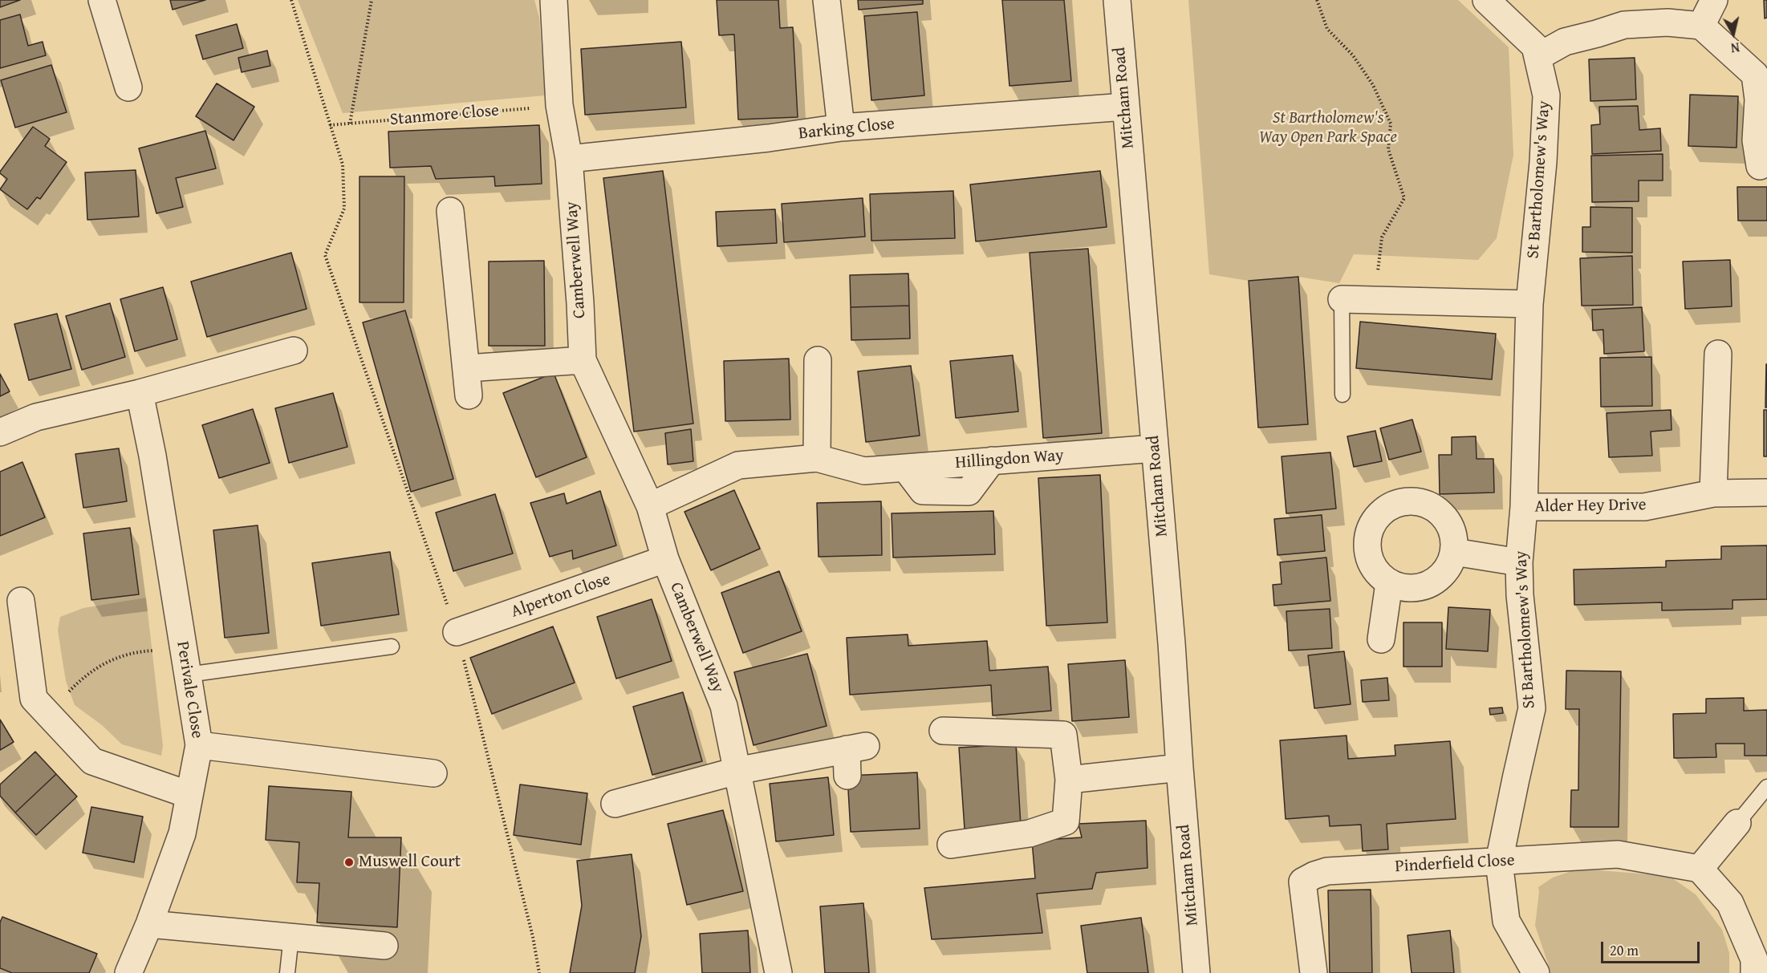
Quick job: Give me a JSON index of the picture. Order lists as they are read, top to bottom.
{
  "streets": {
    "street": [
      "Mitcham Road",
      "Barking Close",
      "St Bartholomew's Way",
      "Camberwell Way",
      "Hillingdon Way",
      "Alder Hey Drive",
      "Alperton Close",
      "Perivale Close",
      "Pinderfield Close"
    ],
    "path": ["Stanmore Close"]
  },
  "crossings": [
    ["Mitcham Road", "Barking Close"],
    ["Mitcham Road", "Hillingdon Way"],
    ["Stanmore Close", "Camberwell Way"],
    ["Barking Close", "Camberwell Way"],
    ["St Bartholomew's Way", "Alder Hey Drive"],
    ["St Bartholomew's Way", "Pinderfield Close"],
    ["Camberwell Way", "Alperton Close"]
  ],
  "parks": ["St Bartholomew's Way Open Park Space"],
  "places": ["Muswell Court"],
  "scale_bar": "20 m",
  "north": "bottom"
}
